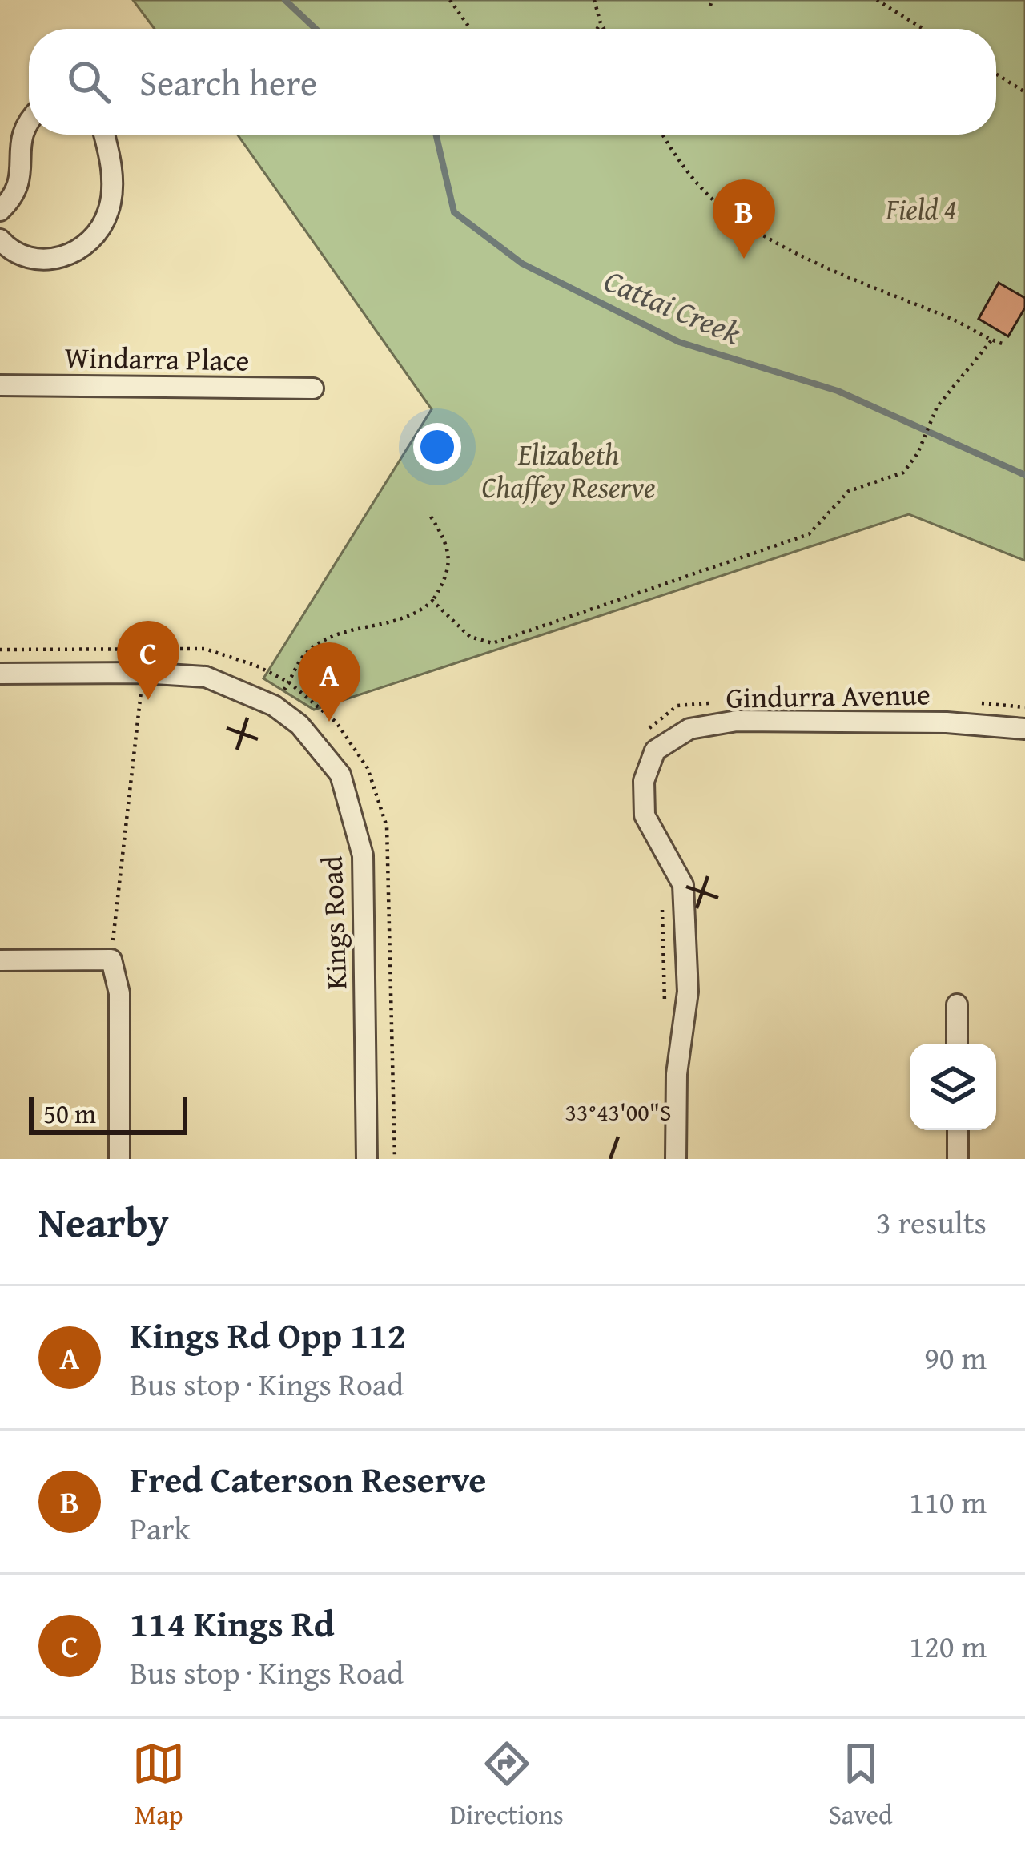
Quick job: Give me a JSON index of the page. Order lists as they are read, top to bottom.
{
  "streets": {
    "street": ["Windarra Place", "Gindurra Avenue", "Kings Road"]
  },
  "water": ["Cattai Creek"],
  "parks": ["Field 4", "Elizabeth Chaffey Reserve"],
  "scale_bar": "50 m",
  "page": {
    "search": "Search here",
    "pins": ["B", "C", "A"],
    "scale": "50 m",
    "heading": ["Nearby", "3 results"],
    "list": [
      {
        "mark": "A",
        "name": "Kings Rd Opp 112",
        "note": "Bus stop · Kings Road",
        "value": "90 m"
      },
      {
        "mark": "B",
        "name": "Fred Caterson Reserve",
        "note": "Park",
        "value": "110 m"
      },
      {
        "mark": "C",
        "name": "114 Kings Rd",
        "note": "Bus stop · Kings Road",
        "value": "120 m"
      }
    ],
    "nav": ["Map", "Directions", "Saved"]
  },
  "coordinates": ["33°43'00\"S"]
}
